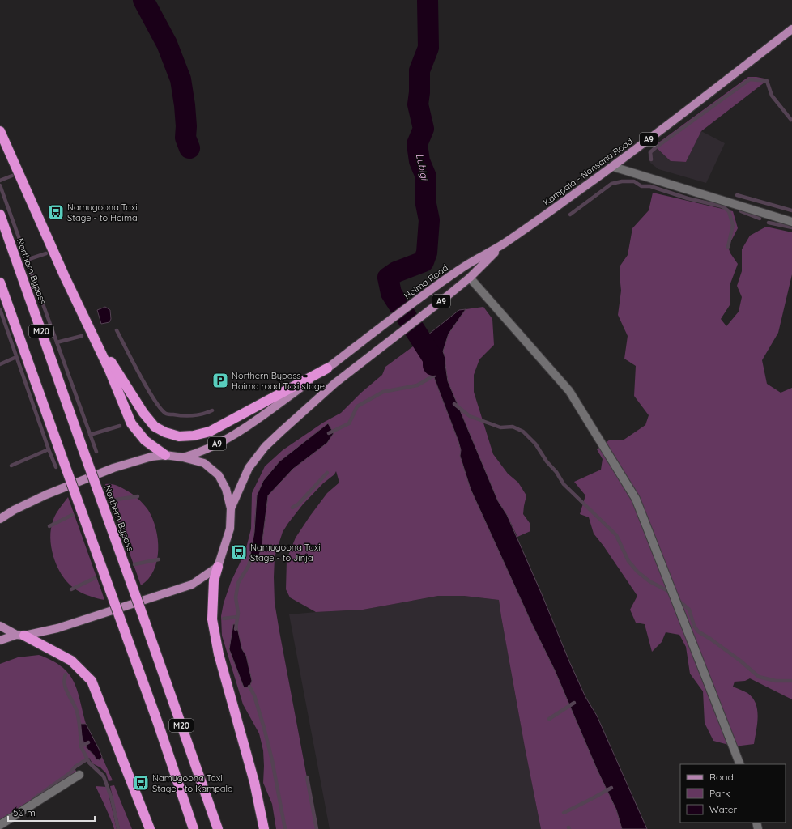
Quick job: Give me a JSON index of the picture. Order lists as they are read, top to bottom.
{
  "streets": {
    "highway": ["Northern Bypass", "M20"],
    "main road": ["A9", "Kampala - Nansana Road", "Hoima Road"]
  },
  "crossings": [
    ["A9", "Kampala - Nansana Road"],
    ["A9", "Hoima Road"],
    ["Kampala - Nansana Road", "Hoima Road"]
  ],
  "water": ["Lubigi"],
  "places": {
    "bus stop": ["Namugoona Taxi Stage - to Hoima", "Namugoona Taxi Stage - to Jinja", "Namugoona Taxi Stage - to Kampala"],
    "parking": ["Northern Bypass - Hoima road Taxi stage"]
  },
  "legend": ["Road", "Park", "Water"],
  "scale_bar": "50 m"
}
